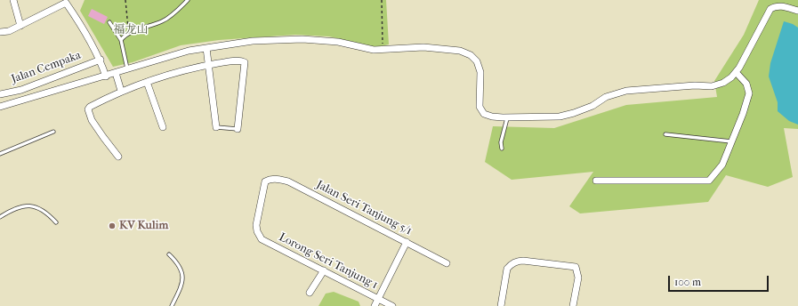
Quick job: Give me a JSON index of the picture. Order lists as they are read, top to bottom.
{
  "streets": {
    "street": ["Jalan Cempaka", "Jalan Seri Tanjung 5/1", "Lorong Seri Tanjung 1"]
  },
  "crossings": [
    ["Jalan Seri Tanjung 5/1", "Lorong Seri Tanjung 1"]
  ],
  "parks": ["福龙山"],
  "places": ["KV Kulim"],
  "scale_bar": "100 m"
}
